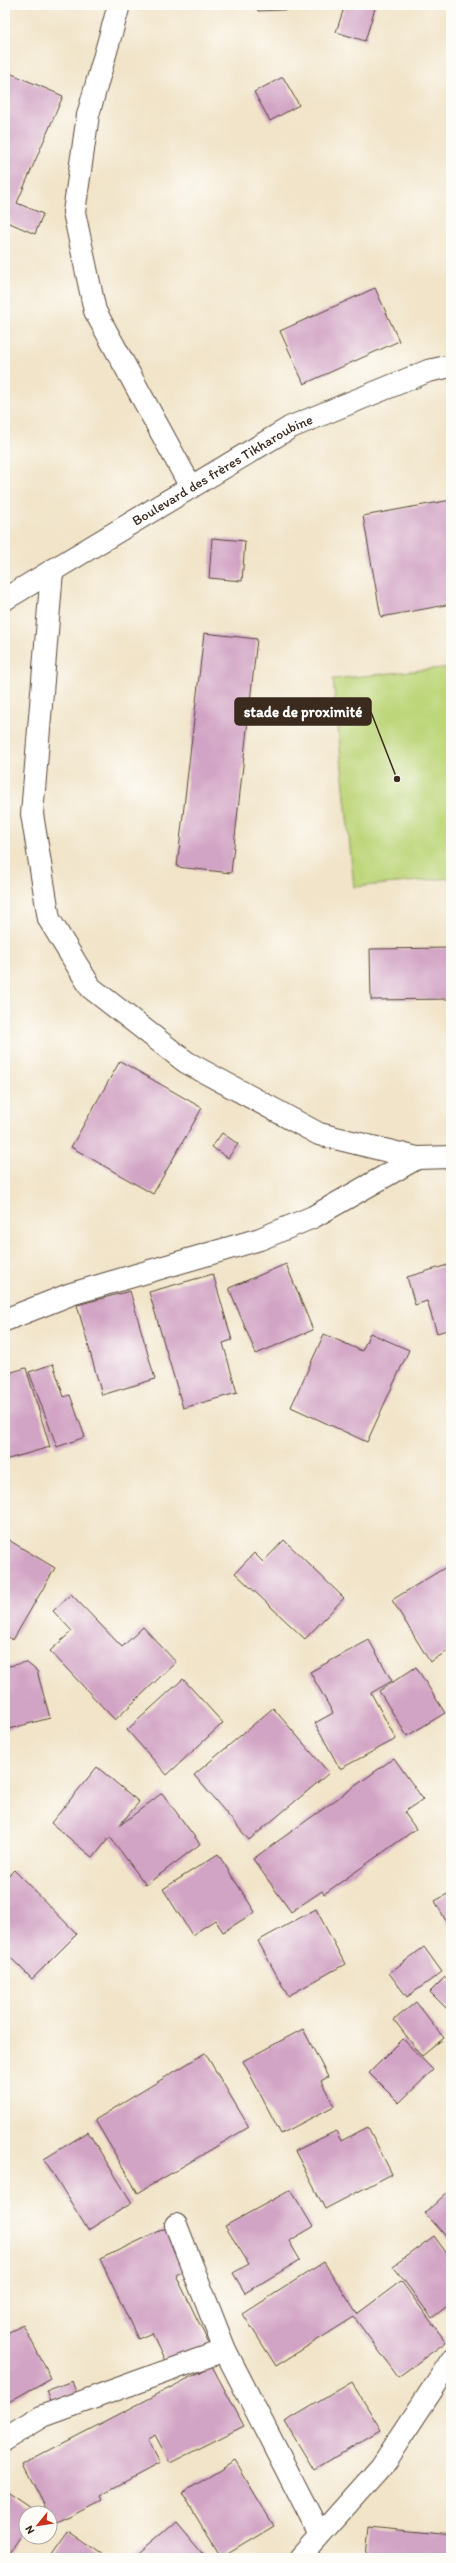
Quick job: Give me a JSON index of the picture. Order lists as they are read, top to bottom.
{
  "streets": {
    "street": ["Boulevard des frères Tikharoubine"]
  },
  "places": ["stade de proximité"],
  "north": "bottom left"
}
